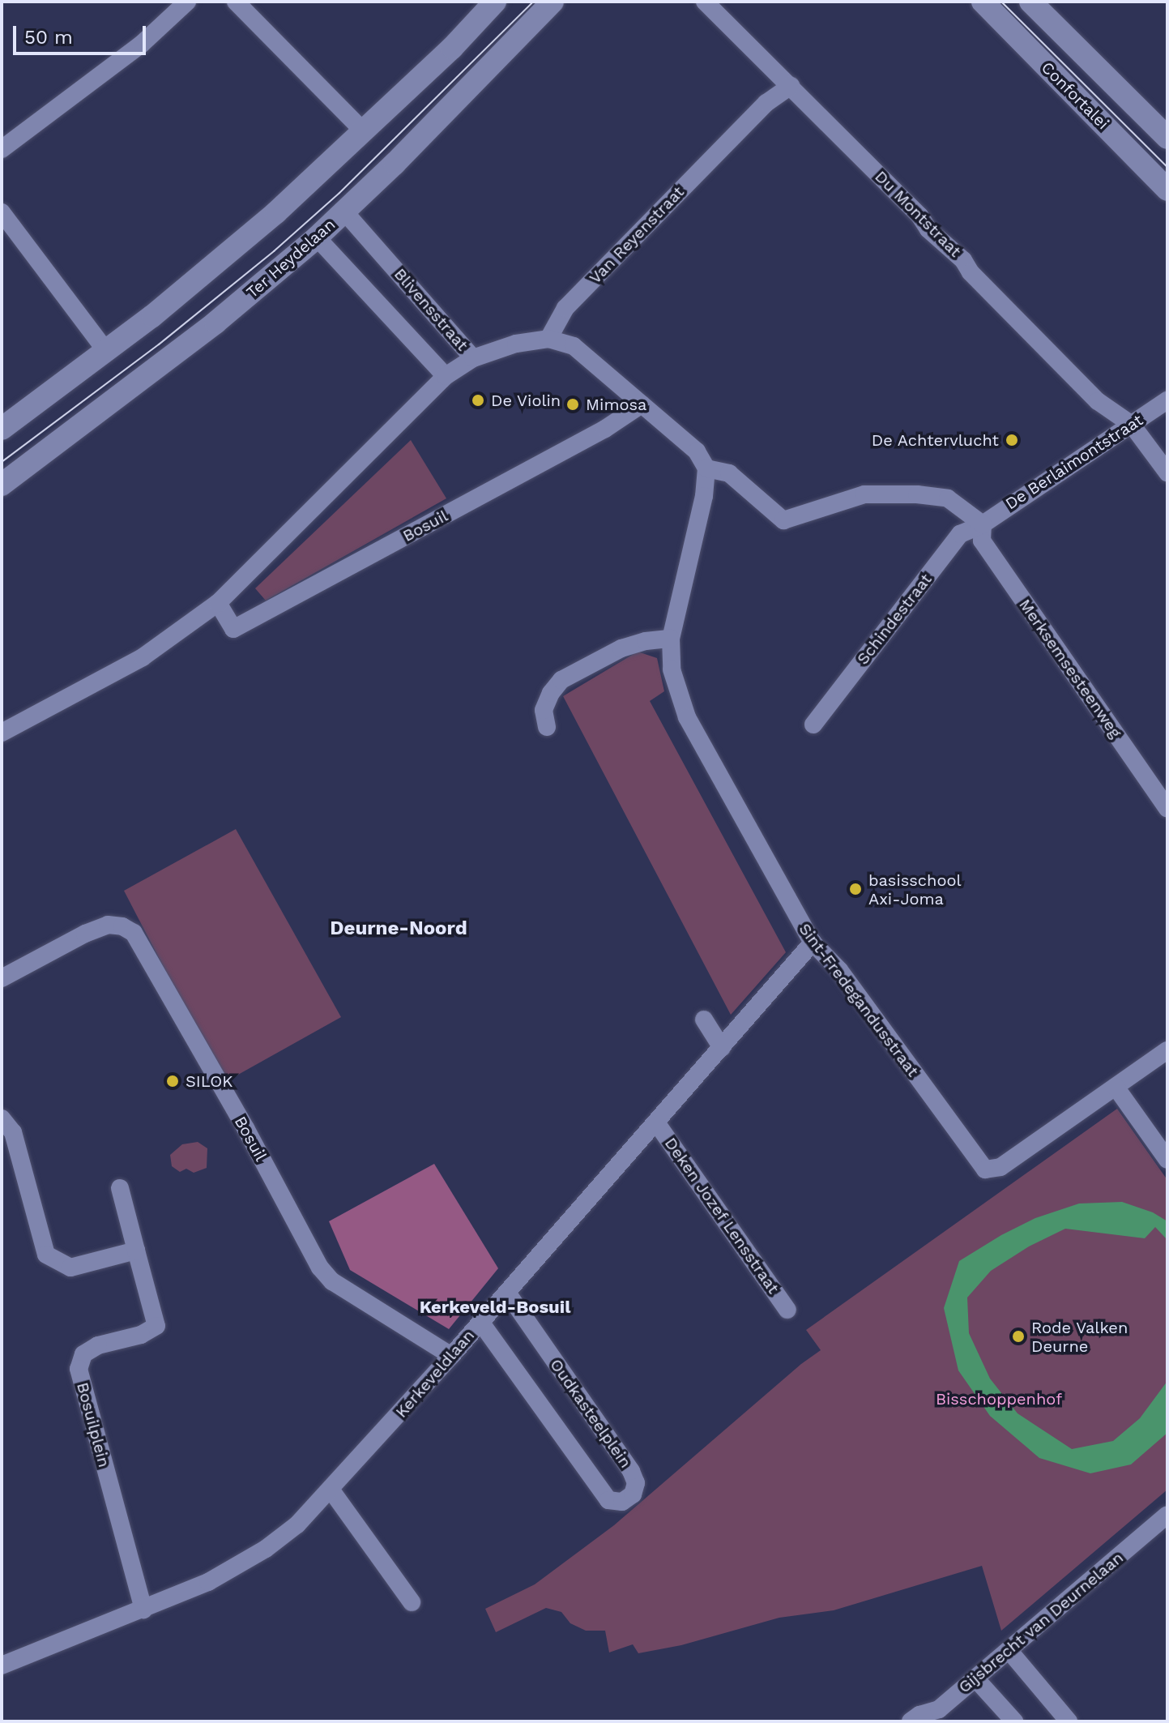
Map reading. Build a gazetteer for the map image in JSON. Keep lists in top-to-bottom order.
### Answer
{
  "streets": {
    "street": [
      "Confortalei",
      "Du Montstraat",
      "Van Reyenstraat",
      "Ter Heydelaan",
      "Blivensstraat",
      "De Berlaimontstraat",
      "Bosuil",
      "Schindestraat",
      "Merksemsesteenweg",
      "Sint-Fredegandusstraat",
      "Deken Jozef Lensstraat",
      "Kerkeveldlaan",
      "Oudkasteelplein",
      "Bosuilplein",
      "Gijsbrecht van Deurnelaan"
    ]
  },
  "crossings": [
    ["Du Montstraat", "Van Reyenstraat"],
    ["Du Montstraat", "De Berlaimontstraat"],
    ["Ter Heydelaan", "Blivensstraat"],
    ["De Berlaimontstraat", "Schindestraat"],
    ["De Berlaimontstraat", "Merksemsesteenweg"],
    ["Bosuil", "Kerkeveldlaan"],
    ["Schindestraat", "Merksemsesteenweg"],
    ["Sint-Fredegandusstraat", "Kerkeveldlaan"],
    ["Deken Jozef Lensstraat", "Kerkeveldlaan"],
    ["Kerkeveldlaan", "Oudkasteelplein"],
    ["Kerkeveldlaan", "Bosuilplein"]
  ],
  "districts": ["Deurne-Noord", "Kerkeveld-Bosuil"],
  "parks": ["Bisschoppenhof"],
  "places": [
    "De Violin",
    "Mimosa",
    "De Achtervlucht",
    "basisschool Axi-Joma",
    "SILOK",
    "Rode Valken Deurne"
  ],
  "scale_bar": "50 m"
}
